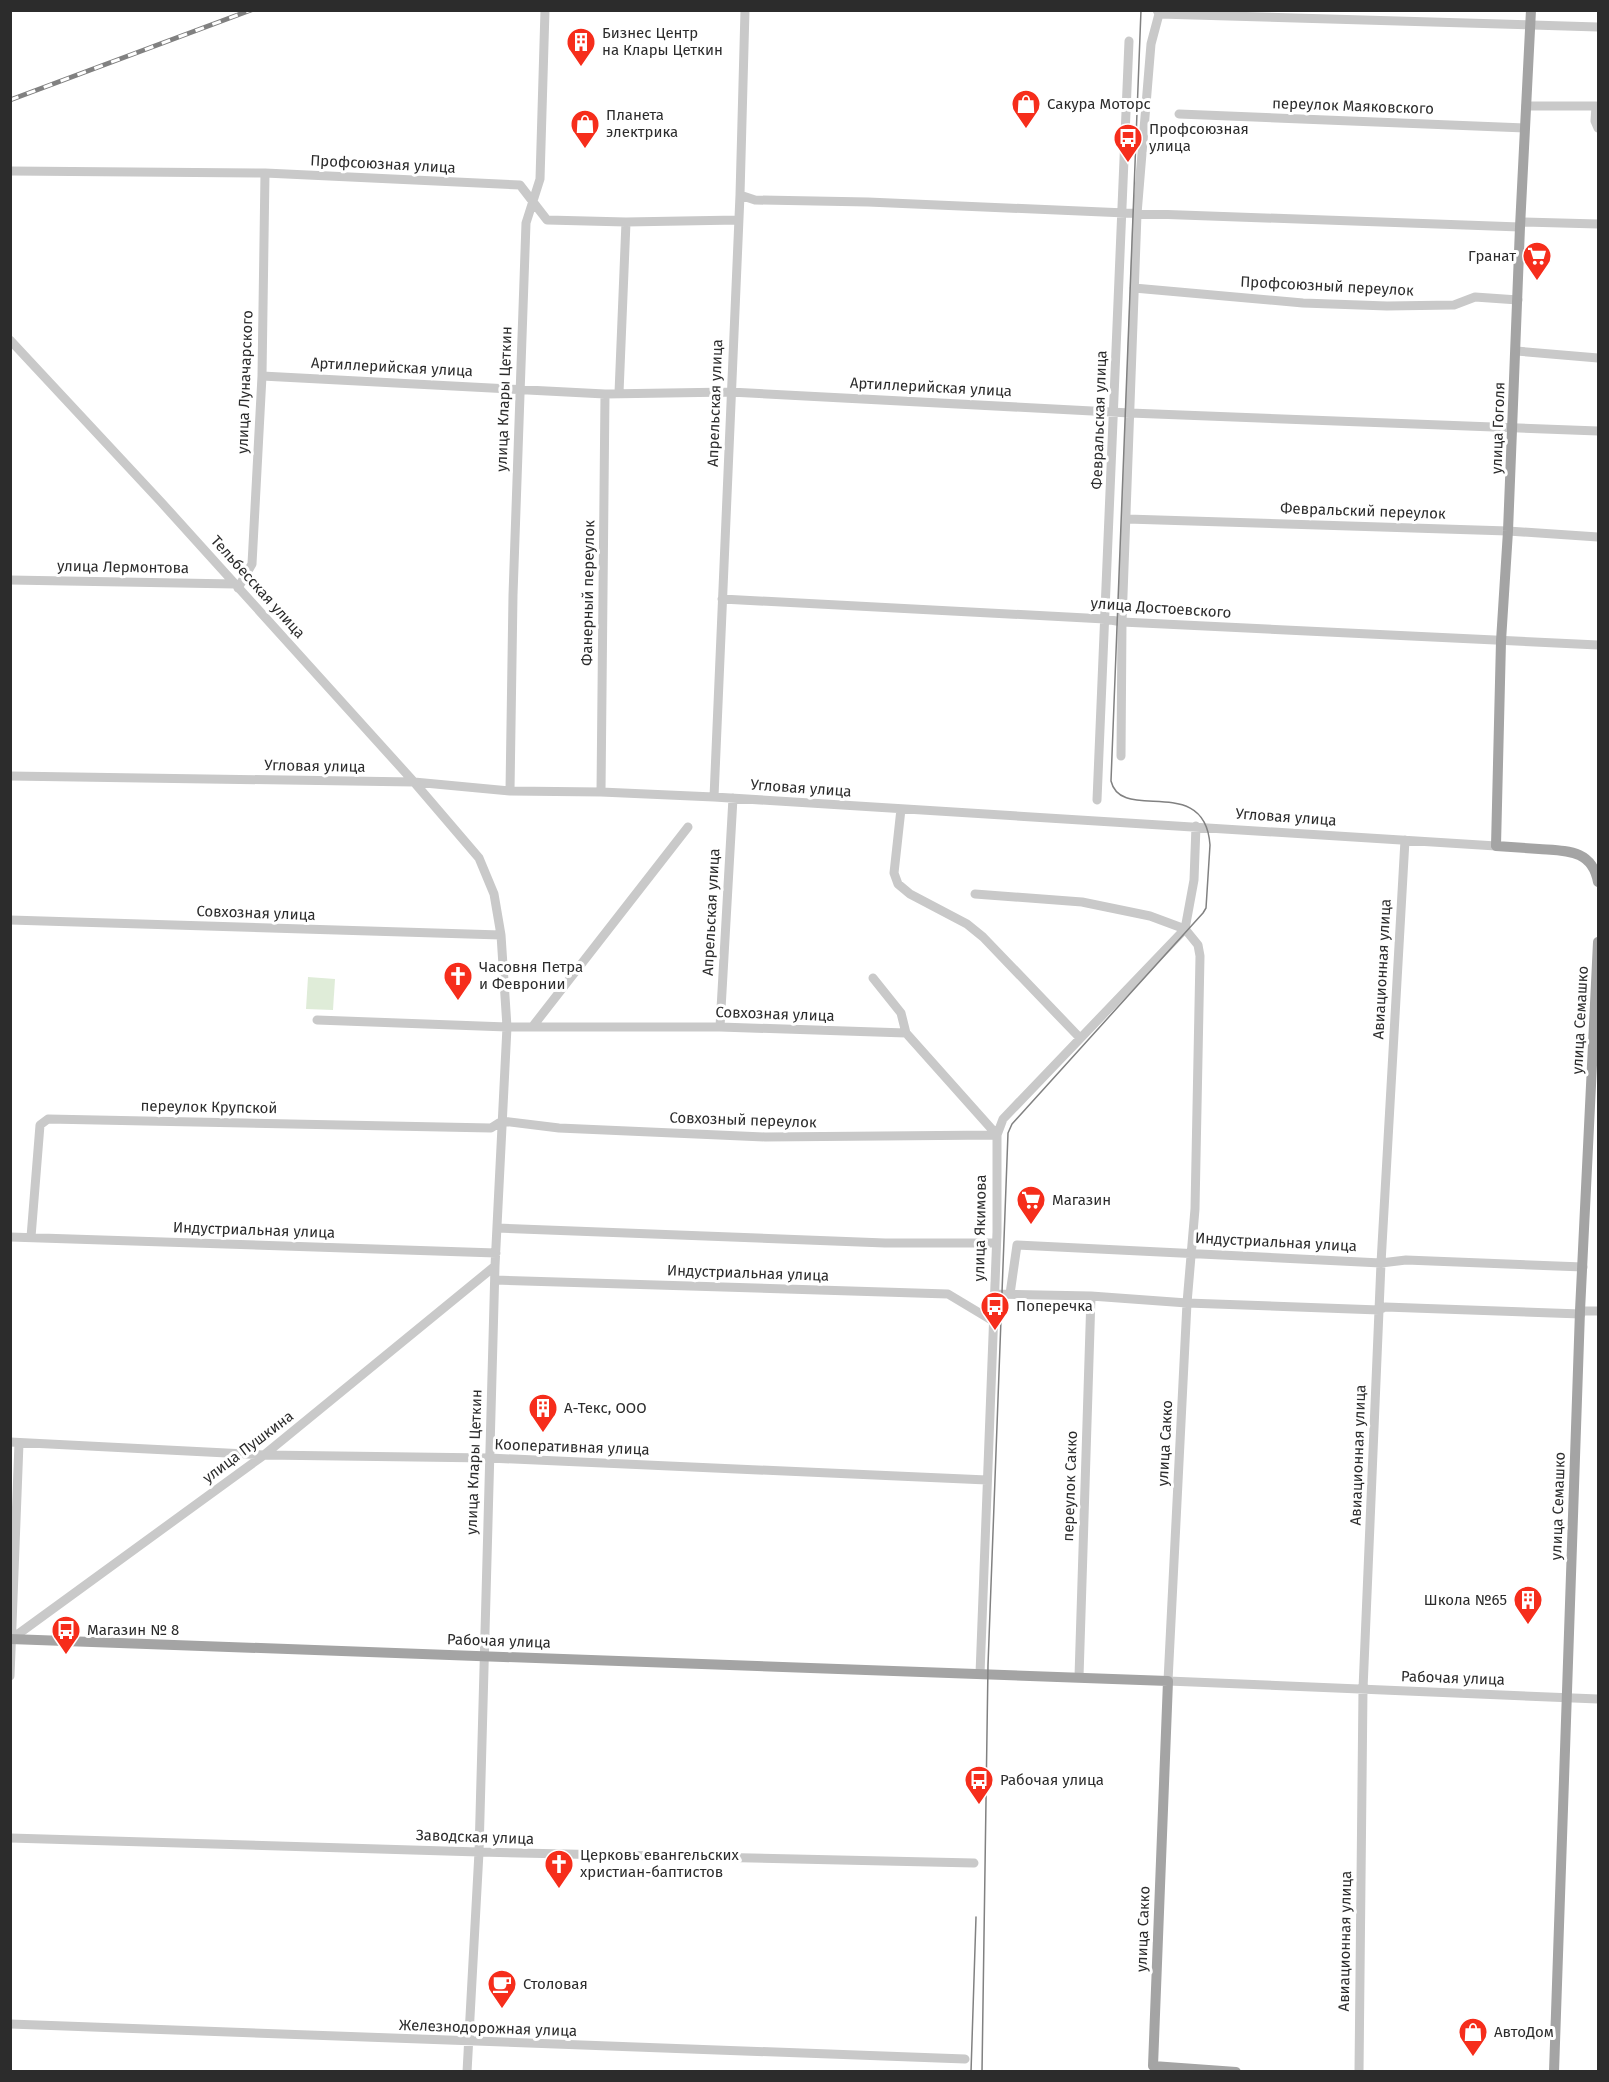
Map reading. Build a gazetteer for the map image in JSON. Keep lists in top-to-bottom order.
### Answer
{
  "streets": {
    "main road": [
      "улица Гоголя",
      "Угловая улица",
      "улица Семашко",
      "улица Сакко",
      "Рабочая улица"
    ],
    "street": [
      "переулок Маяковского",
      "Профсоюзная улица",
      "Профсоюзный переулок",
      "Артиллерийская улица",
      "улица Луначарского",
      "улица Клары Цеткин",
      "Апрельская улица",
      "Февральская улица",
      "Февральский переулок",
      "улица Лермонтова",
      "Тельбесская улица",
      "Фанерный переулок",
      "улица Достоевского",
      "Совхозная улица",
      "Авиационная улица",
      "переулок Крупской",
      "Совхозный переулок",
      "улица Якимова",
      "Индустриальная улица",
      "улица Пушкина",
      "Кооперативная улица",
      "переулок Сакко",
      "Заводская улица",
      "Железнодорожная улица"
    ]
  },
  "crossings": [
    ["переулок Маяковского", "улица Гоголя"],
    ["Профсоюзная улица", "улица Луначарского"],
    ["Профсоюзная улица", "улица Клары Цеткин"],
    ["Профсоюзная улица", "Апрельская улица"],
    ["Профсоюзный переулок", "улица Гоголя"],
    ["Артиллерийская улица", "улица Луначарского"],
    ["Артиллерийская улица", "улица Клары Цеткин"],
    ["Артиллерийская улица", "Апрельская улица"],
    ["Артиллерийская улица", "Февральская улица"],
    ["Артиллерийская улица", "улица Гоголя"],
    ["Артиллерийская улица", "Фанерный переулок"],
    ["улица Луначарского", "улица Лермонтова"],
    ["улица Луначарского", "Тельбесская улица"],
    ["улица Клары Цеткин", "Тельбесская улица"],
    ["улица Клары Цеткин", "Угловая улица"],
    ["улица Клары Цеткин", "Совхозная улица"],
    ["улица Клары Цеткин", "переулок Крупской"],
    ["улица Клары Цеткин", "Совхозный переулок"],
    ["улица Клары Цеткин", "Индустриальная улица"],
    ["улица Клары Цеткин", "улица Пушкина"],
    ["улица Клары Цеткин", "Кооперативная улица"],
    ["улица Клары Цеткин", "Рабочая улица"],
    ["улица Клары Цеткин", "Заводская улица"],
    ["улица Клары Цеткин", "Железнодорожная улица"],
    ["Апрельская улица", "улица Достоевского"],
    ["Апрельская улица", "Угловая улица"],
    ["Апрельская улица", "Совхозная улица"],
    ["Февральская улица", "улица Достоевского"],
    ["улица Гоголя", "Февральский переулок"],
    ["улица Гоголя", "улица Достоевского"],
    ["улица Гоголя", "Угловая улица"],
    ["улица Лермонтова", "Тельбесская улица"],
    ["Тельбесская улица", "Угловая улица"],
    ["Фанерный переулок", "Угловая улица"],
    ["Угловая улица", "Авиационная улица"],
    ["Авиационная улица", "Индустриальная улица"],
    ["Авиационная улица", "Рабочая улица"],
    ["улица Семашко", "Индустриальная улица"],
    ["улица Семашко", "Рабочая улица"],
    ["переулок Крупской", "Совхозный переулок"],
    ["переулок Крупской", "Индустриальная улица"],
    ["Совхозный переулок", "улица Якимова"],
    ["улица Якимова", "Индустриальная улица"],
    ["улица Якимова", "Кооперативная улица"],
    ["улица Якимова", "Рабочая улица"],
    ["Индустриальная улица", "улица Сакко"],
    ["улица Сакко", "Рабочая улица"],
    ["улица Пушкина", "Кооперативная улица"],
    ["улица Пушкина", "Рабочая улица"],
    ["переулок Сакко", "Рабочая улица"]
  ],
  "places": {
    "building": ["Бизнес Центр на Клары Цеткин", "А-Текс, ООО", "Школа №65"],
    "shop": ["Сакура Моторс", "Планета электрика", "АвтоДом"],
    "bus stop": [
      "Профсоюзная улица",
      "Поперечка",
      "Магазин № 8",
      "Рабочая улица"
    ],
    "supermarket": ["Гранат", "Магазин"],
    "church": ["Часовня Петра и Февронии", "Церковь евангельских христиан-баптистов"],
    "cafe": ["Столовая"]
  }
}
